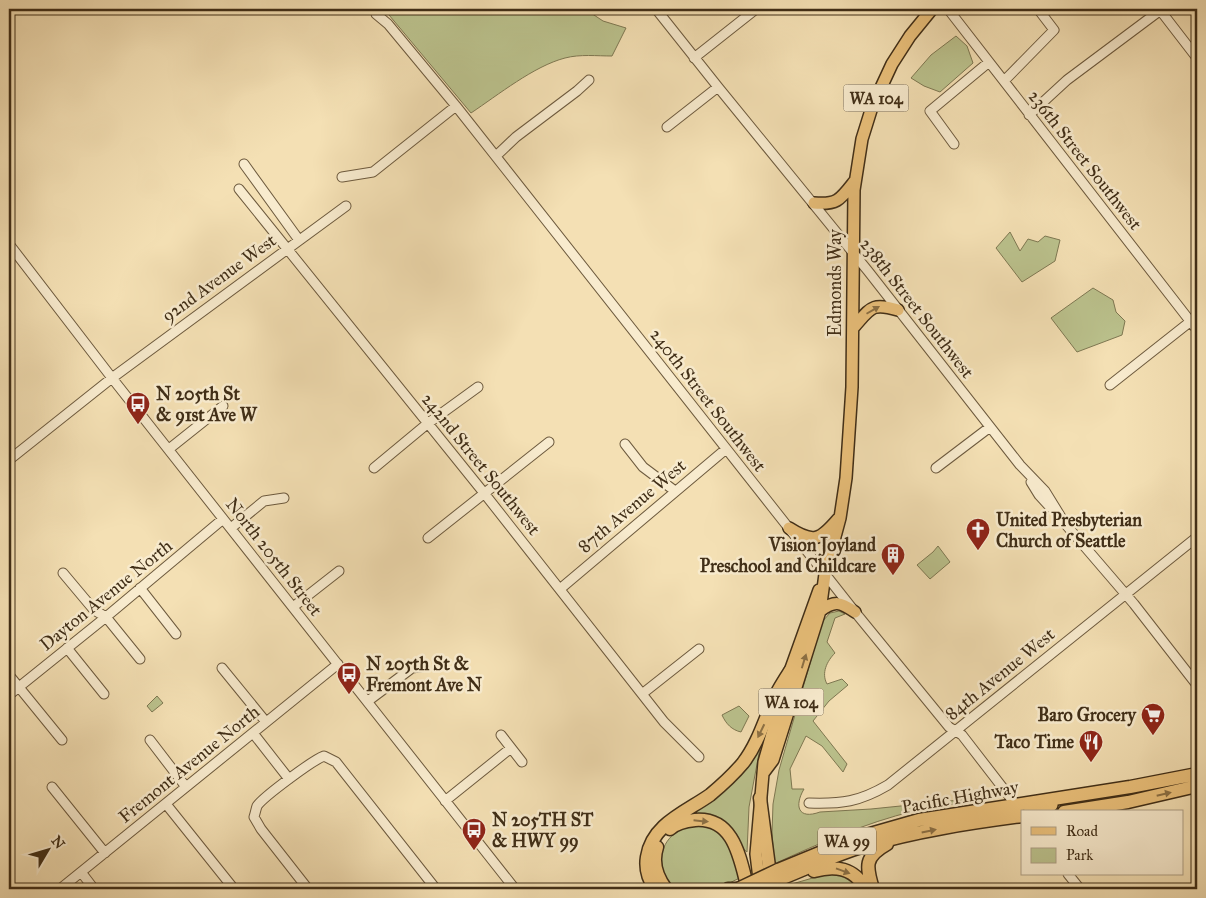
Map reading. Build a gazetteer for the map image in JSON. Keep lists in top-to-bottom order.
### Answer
{
  "streets": {
    "highway": ["Pacific Highway", "WA 99"],
    "main road": ["WA 104", "Edmonds Way"],
    "street": [
      "236th Street Southwest",
      "92nd Avenue West",
      "238th Street Southwest",
      "240th Street Southwest",
      "242nd Street Southwest",
      "87th Avenue West",
      "North 205th Street",
      "Dayton Avenue North",
      "84th Avenue West",
      "Fremont Avenue North"
    ]
  },
  "crossings": [
    ["92nd Avenue West", "242nd Street Southwest"],
    ["92nd Avenue West", "North 205th Street"],
    ["Edmonds Way", "238th Street Southwest"],
    ["Edmonds Way", "240th Street Southwest"],
    ["Edmonds Way", "Pacific Highway"],
    ["238th Street Southwest", "84th Avenue West"],
    ["240th Street Southwest", "87th Avenue West"],
    ["240th Street Southwest", "84th Avenue West"],
    ["240th Street Southwest", "Pacific Highway"],
    ["242nd Street Southwest", "87th Avenue West"],
    ["North 205th Street", "Dayton Avenue North"],
    ["North 205th Street", "Fremont Avenue North"]
  ],
  "places": {
    "bus stop": ["N 205th St & 91st Ave W", "N 205th St & Fremont Ave N", "N 205TH ST & HWY 99"],
    "church": ["United Presbyterian Church of Seattle"],
    "building": ["Vision Joyland Preschool and Childcare"],
    "supermarket": ["Baro Grocery"],
    "restaurant": ["Taco Time"]
  },
  "legend": ["Road", "Park"],
  "north": "top right"
}
